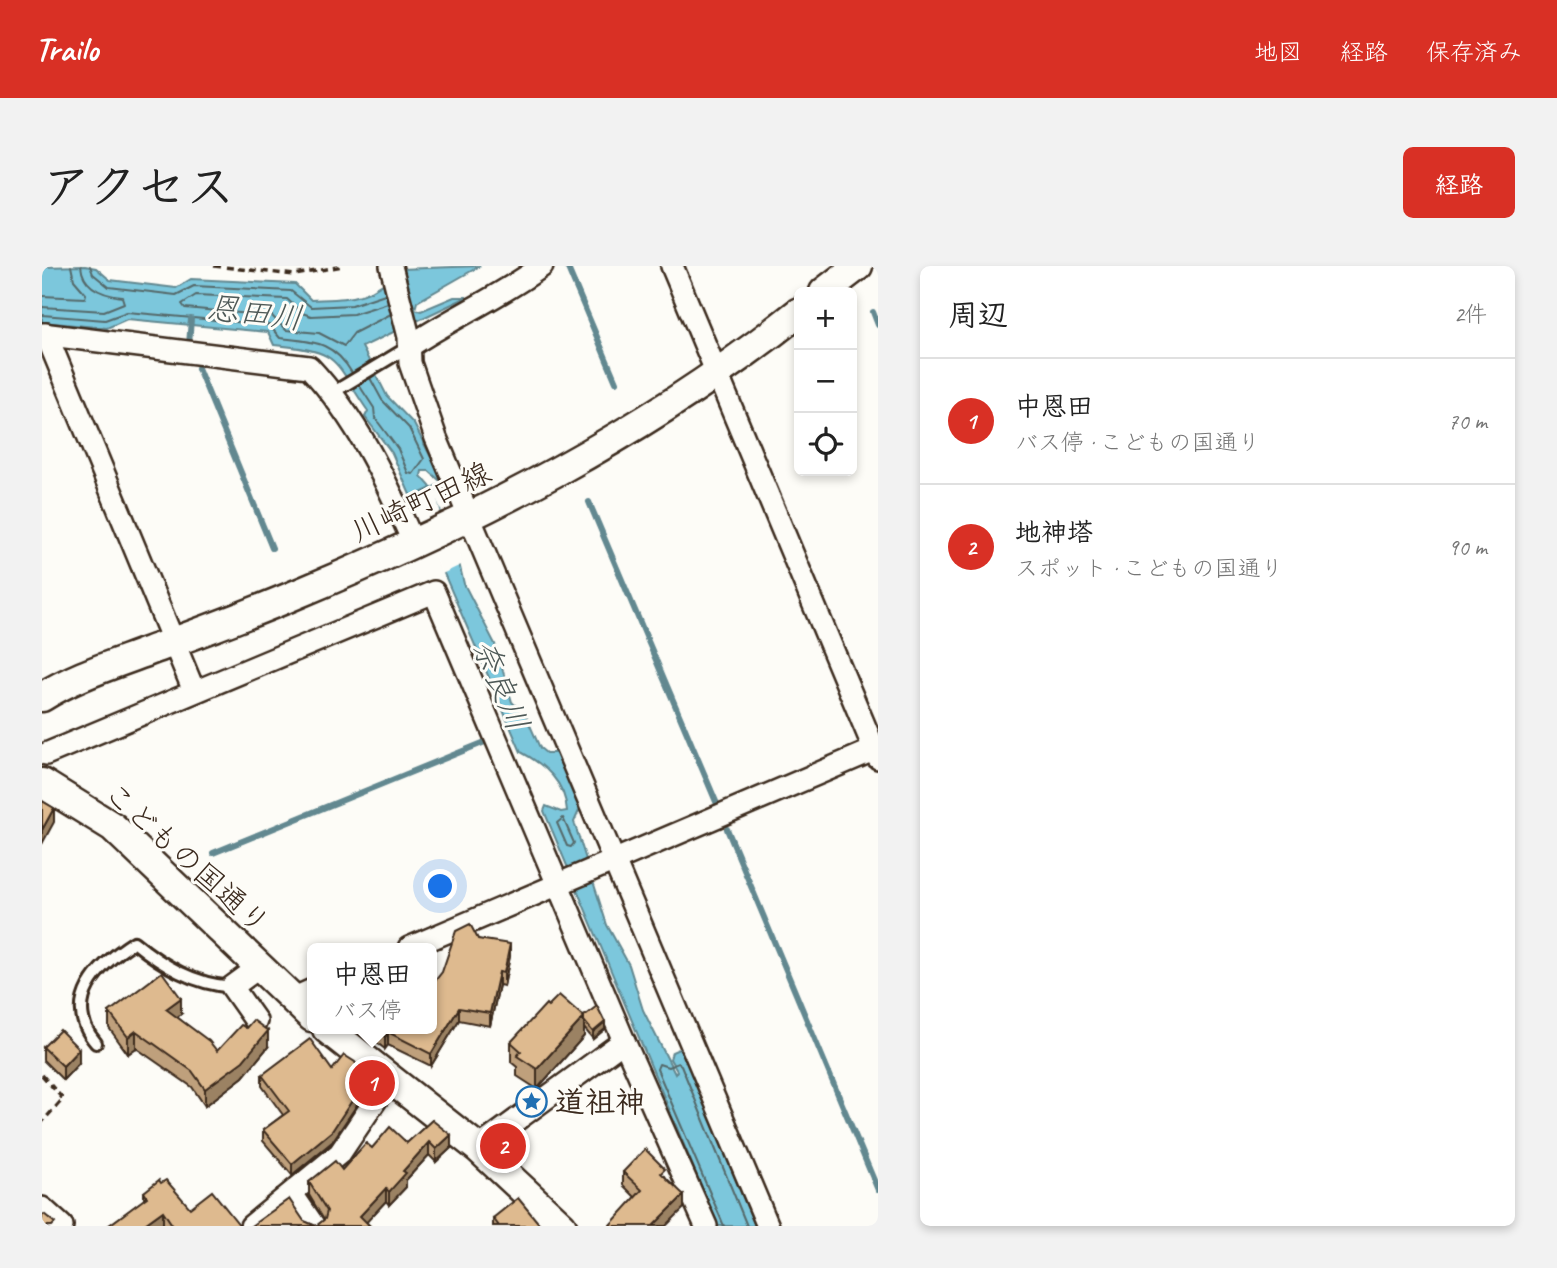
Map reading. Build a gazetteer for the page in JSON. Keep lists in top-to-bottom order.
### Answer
{
  "streets": {
    "main road": ["川崎町田線", "こどもの国通り"]
  },
  "water": ["恩田川", "奈良川"],
  "places": {
    "place": ["道祖神"]
  },
  "page": {
    "header": "Trailo",
    "nav": ["地図", "経路", "保存済み"],
    "title": "アクセス",
    "buttons": "経路",
    "heading": ["周辺", "2件"],
    "map_buttons": ["+", "−"],
    "list": [
      {
        "mark": "1",
        "name": "中恩田",
        "note": "バス停 · こどもの国通り",
        "value": "70 m"
      },
      {
        "mark": "2",
        "name": "地神塔",
        "note": "スポット · こどもの国通り",
        "value": "90 m"
      }
    ],
    "popup": ["中恩田", "バス停"],
    "pins": ["1", "2"]
  }
}
